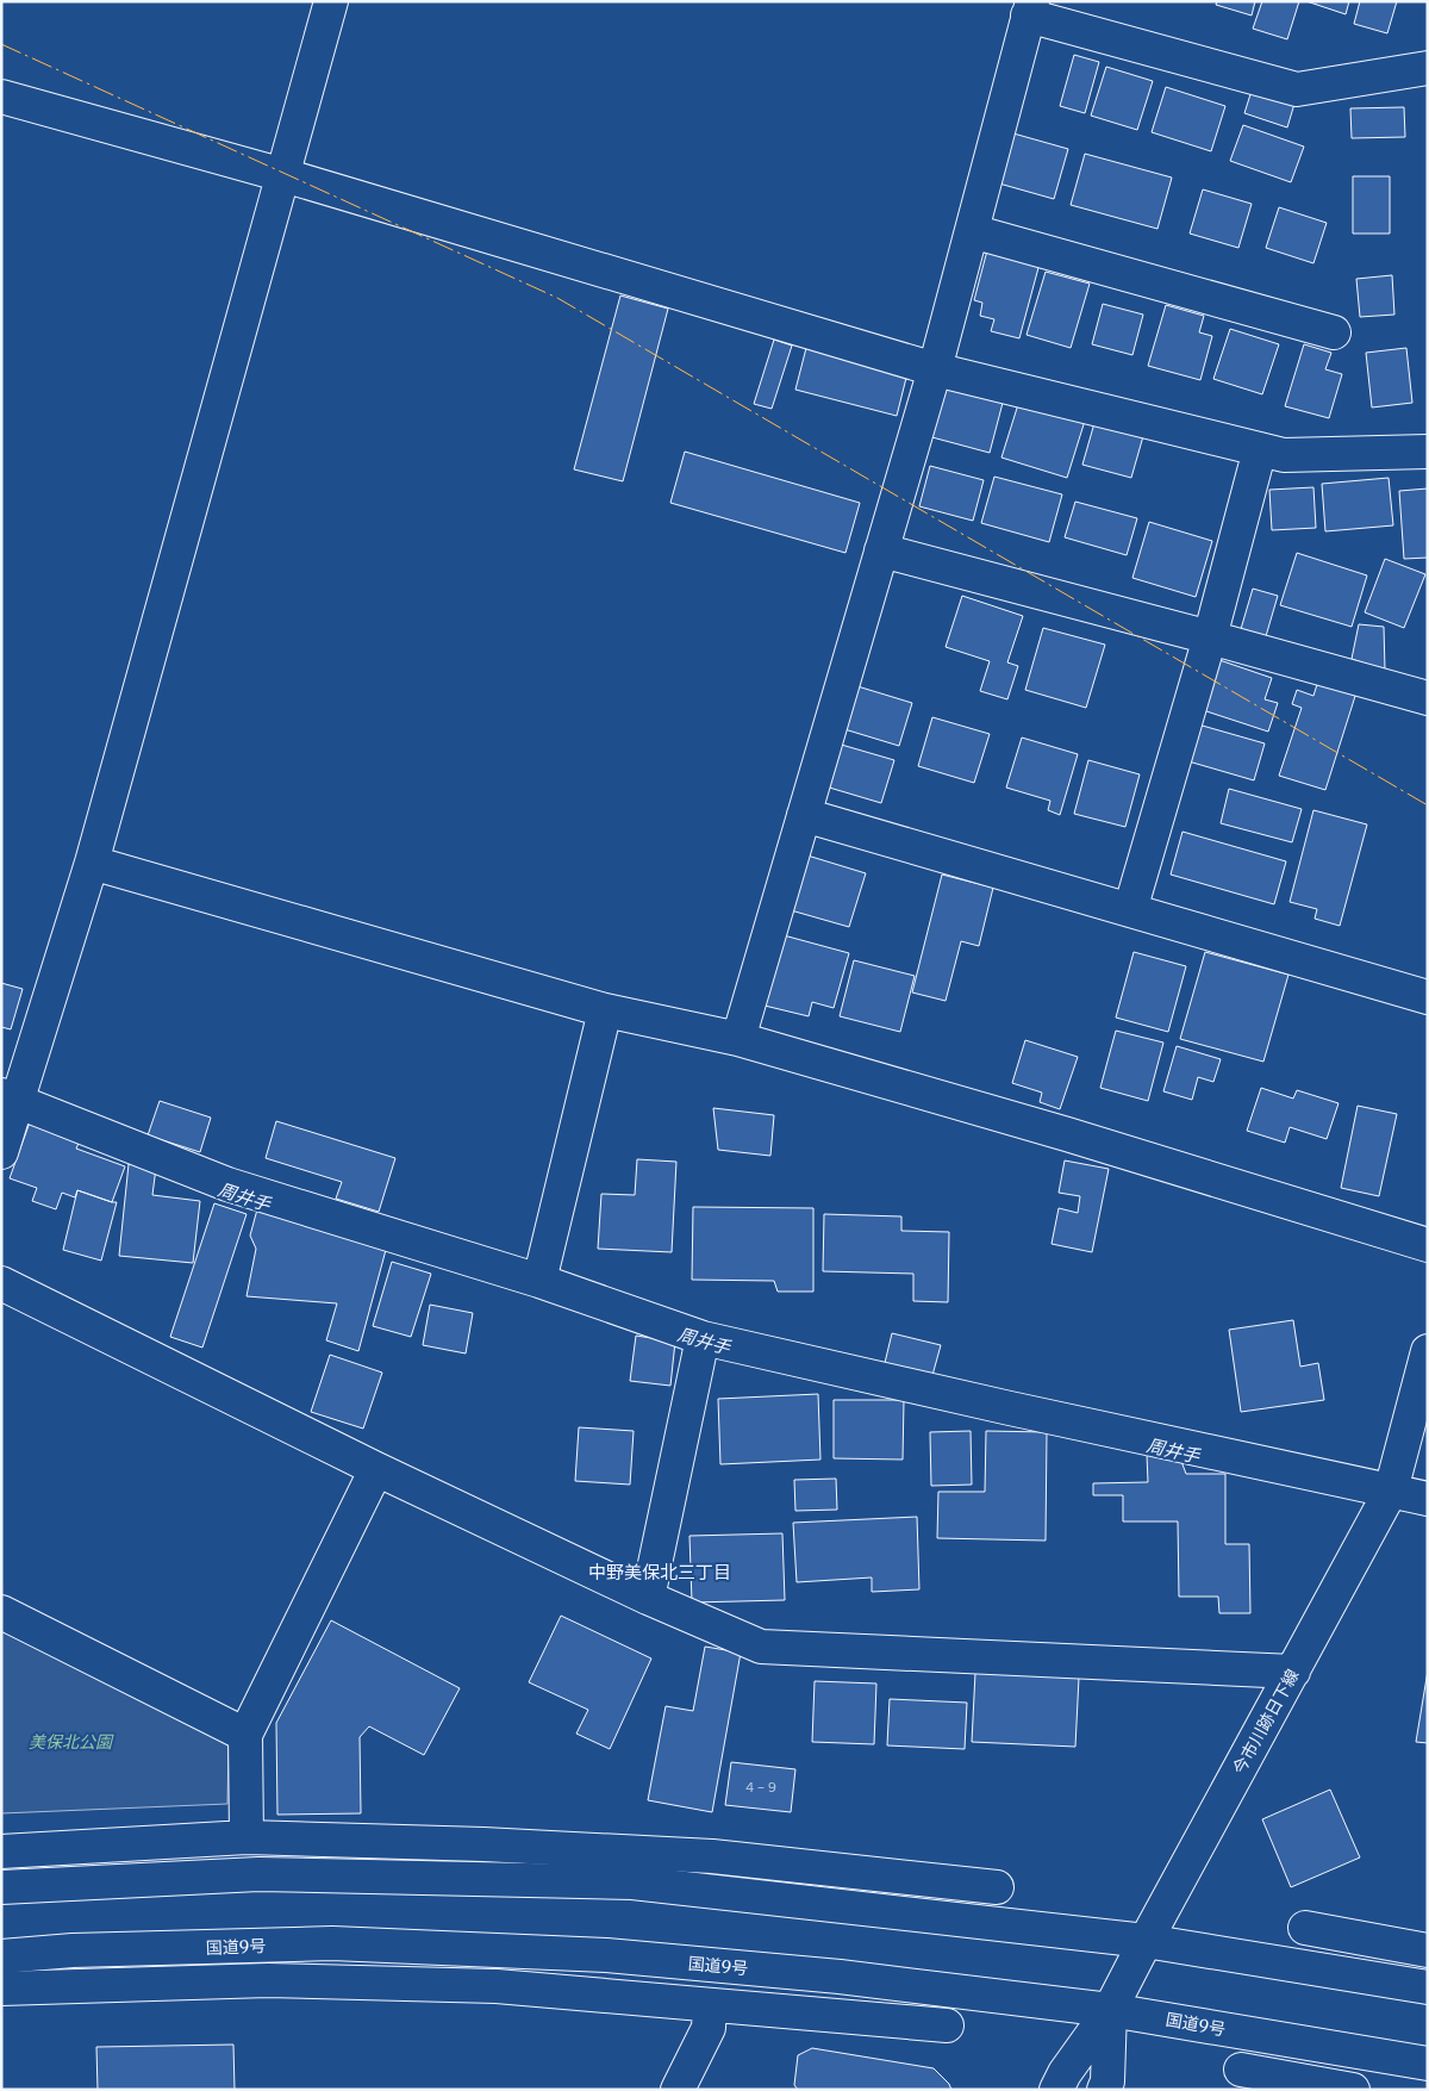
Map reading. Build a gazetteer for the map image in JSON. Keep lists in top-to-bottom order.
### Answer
{
  "streets": {
    "main road": ["今市川跡日下線", "国道9号"]
  },
  "crossings": [
    ["今市川跡日下線", "国道9号"]
  ],
  "districts": ["中野美保北三丁目"],
  "water": ["周井手"],
  "parks": ["美保北公園"],
  "house_numbers": ["４−９"]
}
